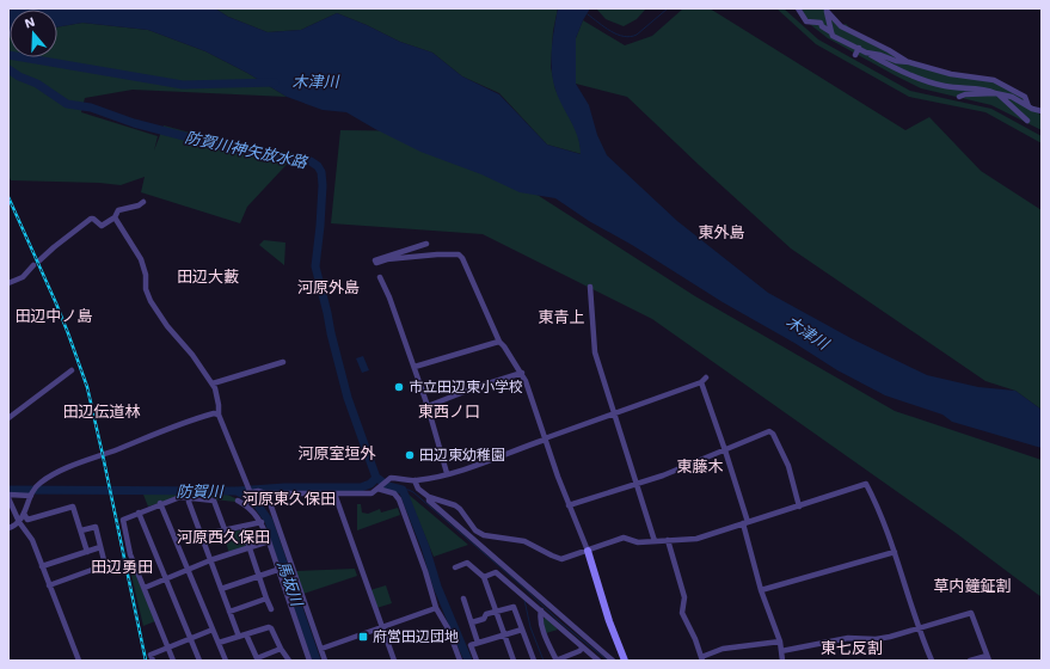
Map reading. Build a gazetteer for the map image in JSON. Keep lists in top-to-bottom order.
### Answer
{
  "districts": [
    "東外島",
    "田辺大藪",
    "河原外島",
    "田辺中ノ島",
    "東青上",
    "田辺伝道林",
    "東西ノ口",
    "河原室垣外",
    "東藤木",
    "河原東久保田",
    "河原西久保田",
    "田辺勇田",
    "草内鐘鉦割",
    "東七反割"
  ],
  "water": [
    "木津川",
    "防賀川神矢放水路",
    "防賀川",
    "馬坂川"
  ],
  "places": {
    "other": ["市立田辺東小学校", "田辺東幼稚園"],
    "transit": ["府営田辺団地"]
  },
  "north": "top"
}
